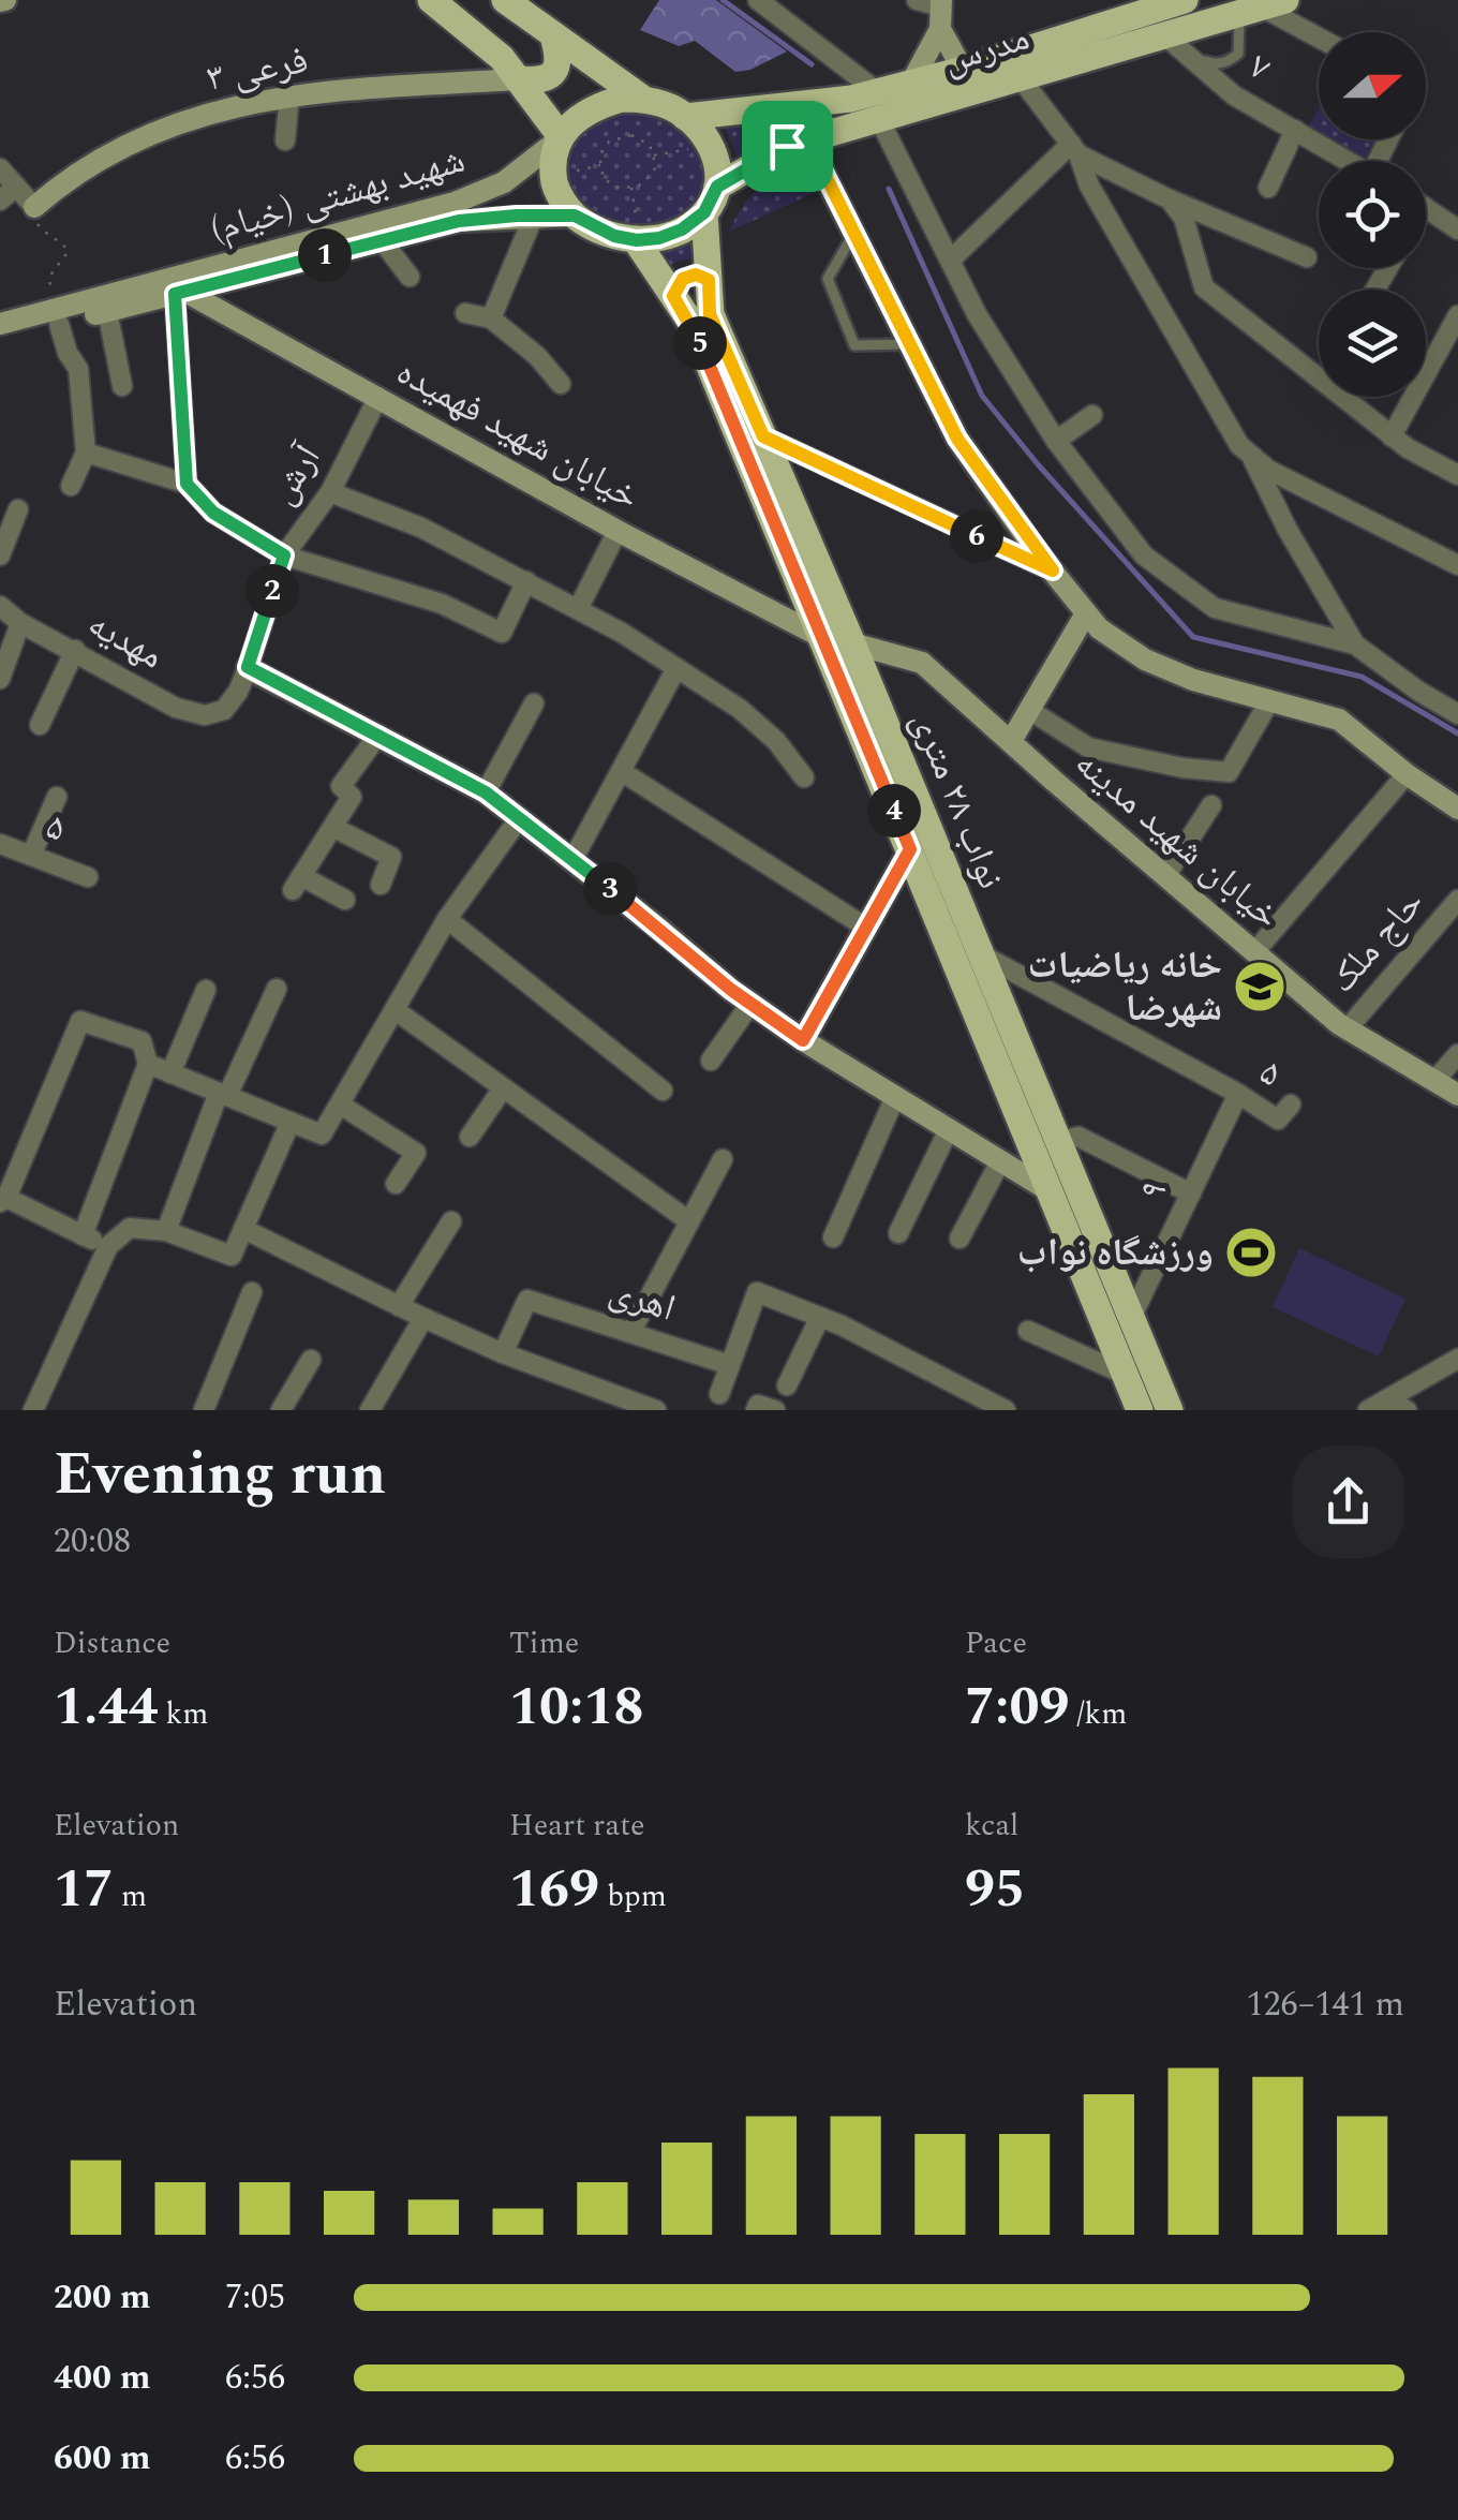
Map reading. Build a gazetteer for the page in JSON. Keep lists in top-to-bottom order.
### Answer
{
  "streets": {
    "main road": ["مدرس", "نواب ۲۸ متری"],
    "street": [
      "۷",
      "فرعی ۳",
      "شهید بهشتی (خیام)",
      "خیابان شهید فهمیده",
      "آرش",
      "مهدیه",
      "۵",
      "خیابان شهید مدینه",
      "حاج ملک",
      "۹",
      "اهری"
    ]
  },
  "crossings": [
    ["مدرس", "۷"],
    ["شهید بهشتی (خیام)", "خیابان شهید فهمیده"],
    ["خیابان شهید فهمیده", "آرش"],
    ["خیابان شهید فهمیده", "نواب ۲۸ متری"],
    ["آرش", "مهدیه"],
    ["نواب ۲۸ متری", "۵"],
    ["نواب ۲۸ متری", "خیابان شهید مدینه"],
    ["نواب ۲۸ متری", "۹"],
    ["۵", "۹"],
    ["خیابان شهید مدینه", "حاج ملک"]
  ],
  "places": {
    "school or university": ["خانه ریاضیات شهرضا"],
    "sports": ["ورزشگاه نواب"]
  },
  "north": "right",
  "page": {
    "pins": [
      "1",
      "5",
      "6",
      "2",
      "4",
      "3"
    ],
    "heading": ["Evening run", "20:08"],
    "stats": [
      ["Distance", "1.44 km"],
      ["Time", "10:18"],
      ["Pace", "7:09 /km"],
      ["Elevation", "17 m"],
      ["Heart rate", "169 bpm"],
      ["kcal", "95"]
    ],
    "chart": ["Elevation", "126–141 m"],
    "list": [
      {
        "name": "200 m",
        "note": "7:05"
      },
      {
        "name": "400 m",
        "note": "6:56"
      },
      {
        "name": "600 m",
        "note": "6:56"
      }
    ]
  }
}
